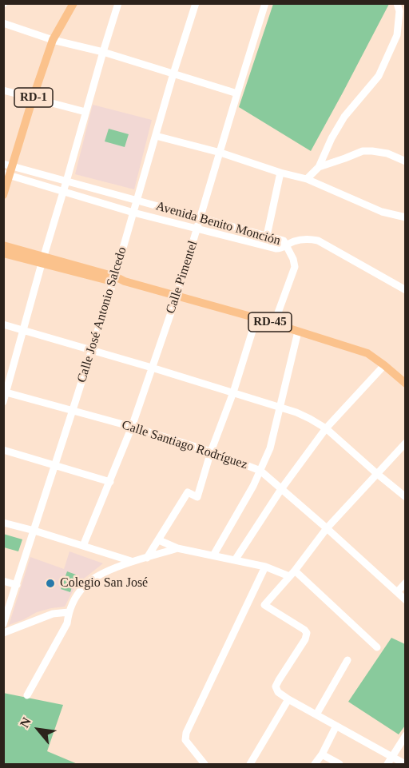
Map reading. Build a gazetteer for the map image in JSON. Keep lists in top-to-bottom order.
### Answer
{
  "streets": {
    "main road": ["RD-1", "RD-45"],
    "street": [
      "Avenida Benito Monción",
      "Calle Pimentel",
      "Calle José Antonio Salcedo",
      "Calle Santiago Rodríguez"
    ]
  },
  "crossings": [
    ["RD-1", "Avenida Benito Monción"],
    ["Avenida Benito Monción", "Calle Pimentel"],
    ["Avenida Benito Monción", "Calle José Antonio Salcedo"],
    ["Calle Pimentel", "RD-45"],
    ["Calle Pimentel", "Calle Santiago Rodríguez"],
    ["Calle José Antonio Salcedo", "RD-45"],
    ["Calle José Antonio Salcedo", "Calle Santiago Rodríguez"]
  ],
  "places": ["Colegio San José"],
  "north": "top left"
}
